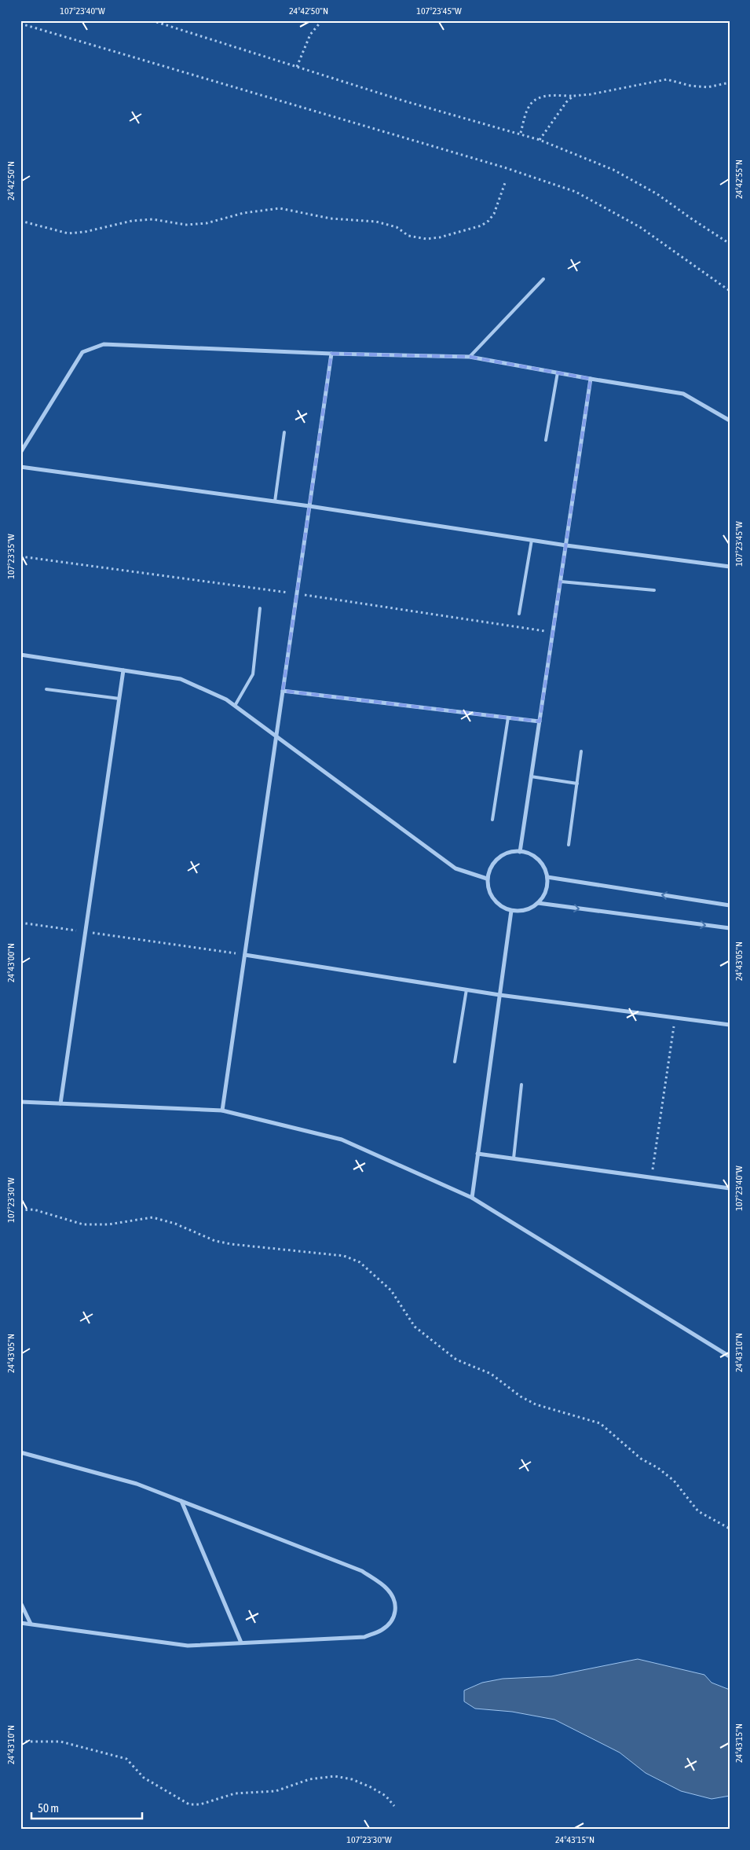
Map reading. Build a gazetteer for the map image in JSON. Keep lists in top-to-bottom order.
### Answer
{
  "scale_bar": "50 m",
  "coordinates": [
    "107°23'40\"W",
    "24°42'50\"N",
    "107°23'45\"W",
    "24°42'55\"N",
    "107°23'35\"W",
    "24°43'05\"N",
    "24°43'00\"N",
    "107°23'30\"W",
    "24°43'10\"N",
    "24°43'15\"N"
  ]
}
